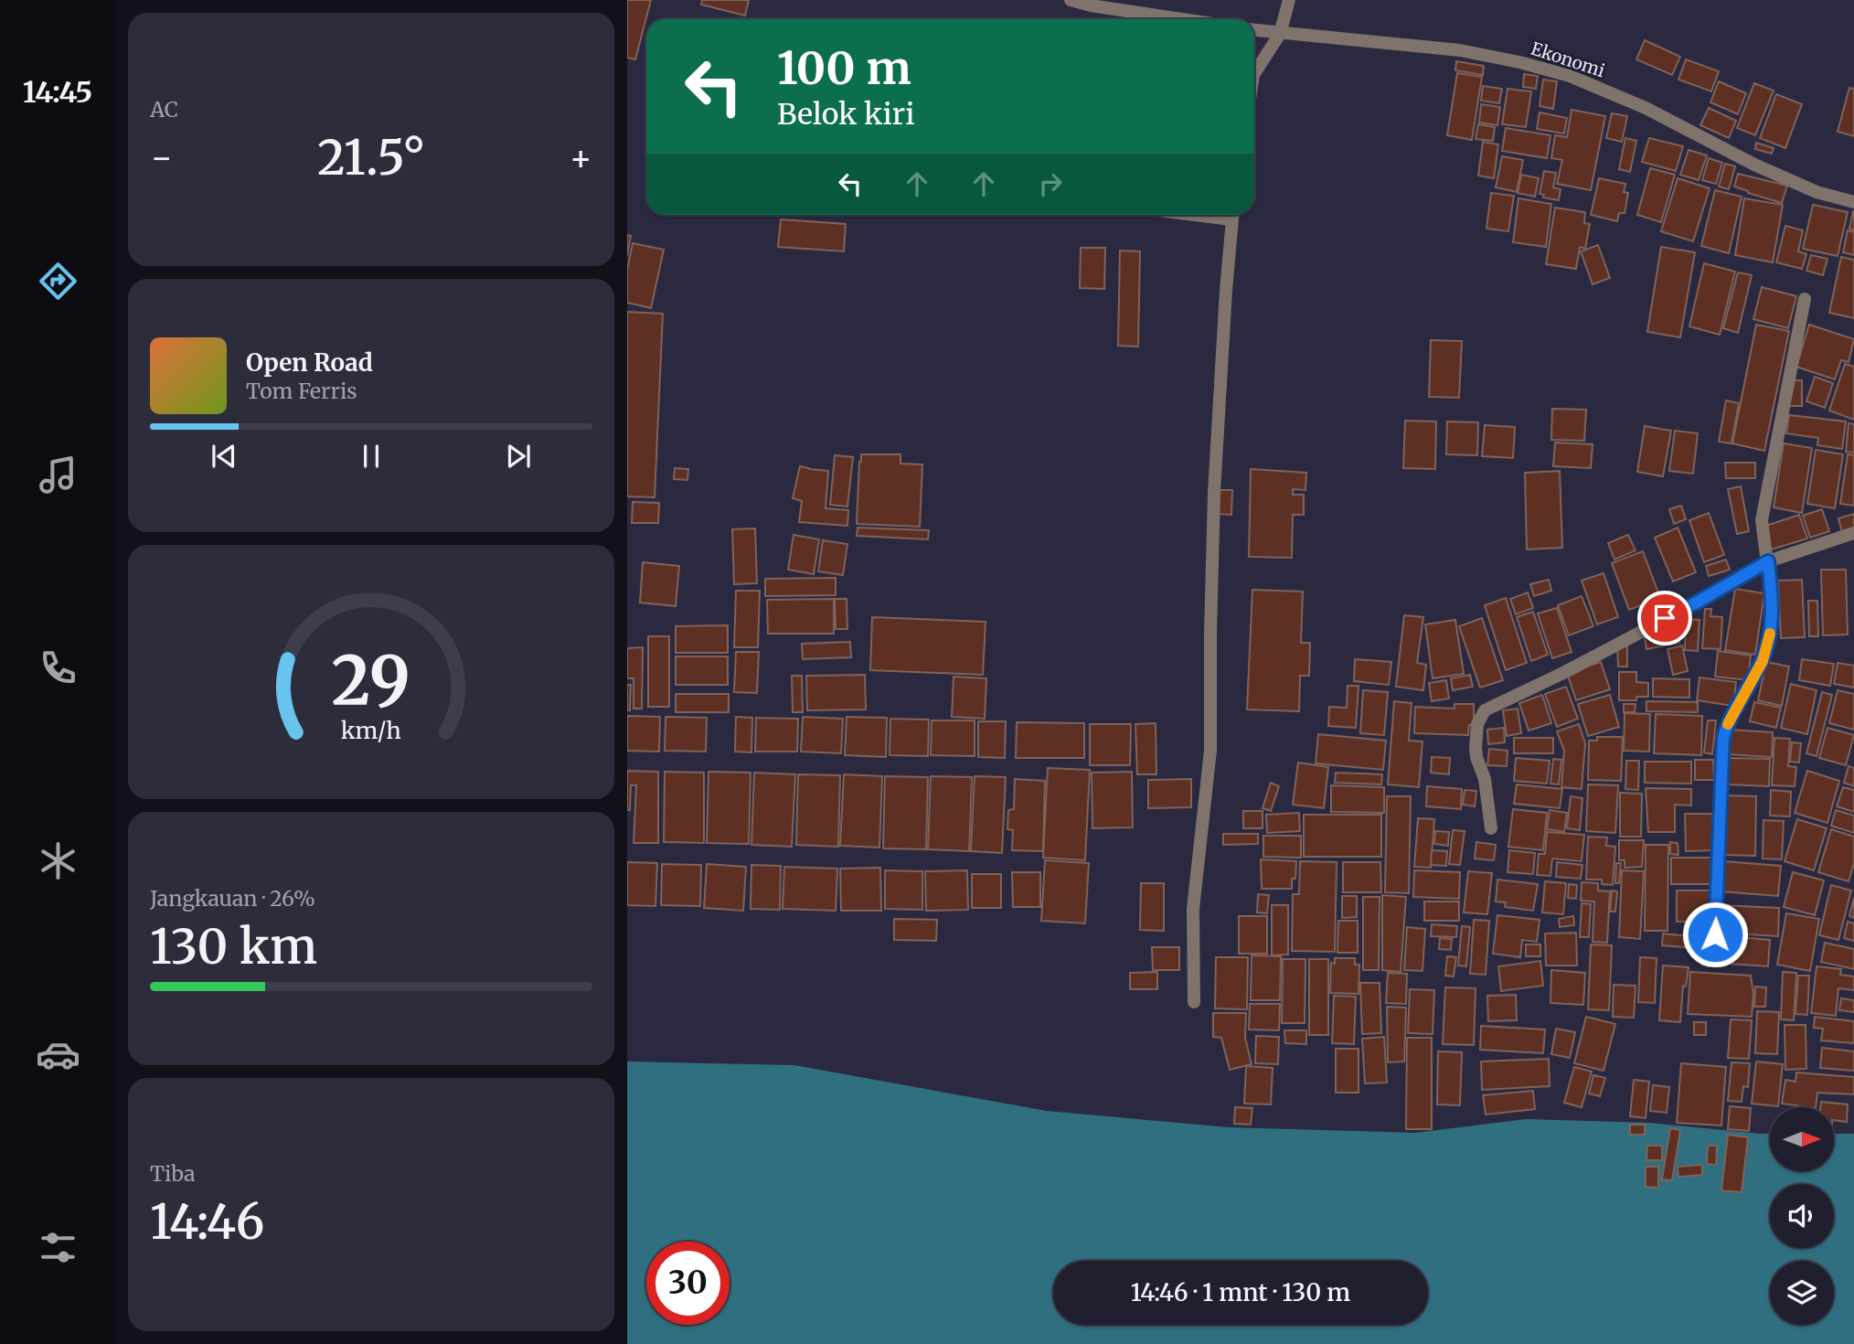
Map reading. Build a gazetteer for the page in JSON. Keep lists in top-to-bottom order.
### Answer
{
  "streets": {
    "street": ["Ekonomi"]
  },
  "north": "right",
  "page": {
    "tabs": "14:45",
    "tile": [
      "AC",
      ["Jangkauan · 26%", "130 km"],
      ["Tiba", "14:46"]
    ],
    "turn": ["100 m", "Belok kiri"],
    "heat": ["−", "21.5°", "+"],
    "song": ["Open Road", "Tom Ferris"],
    "limit": "30",
    "trip": "14:46 · 1 mnt · 130 m",
    "gauge": ["29", "km/h"]
  }
}
